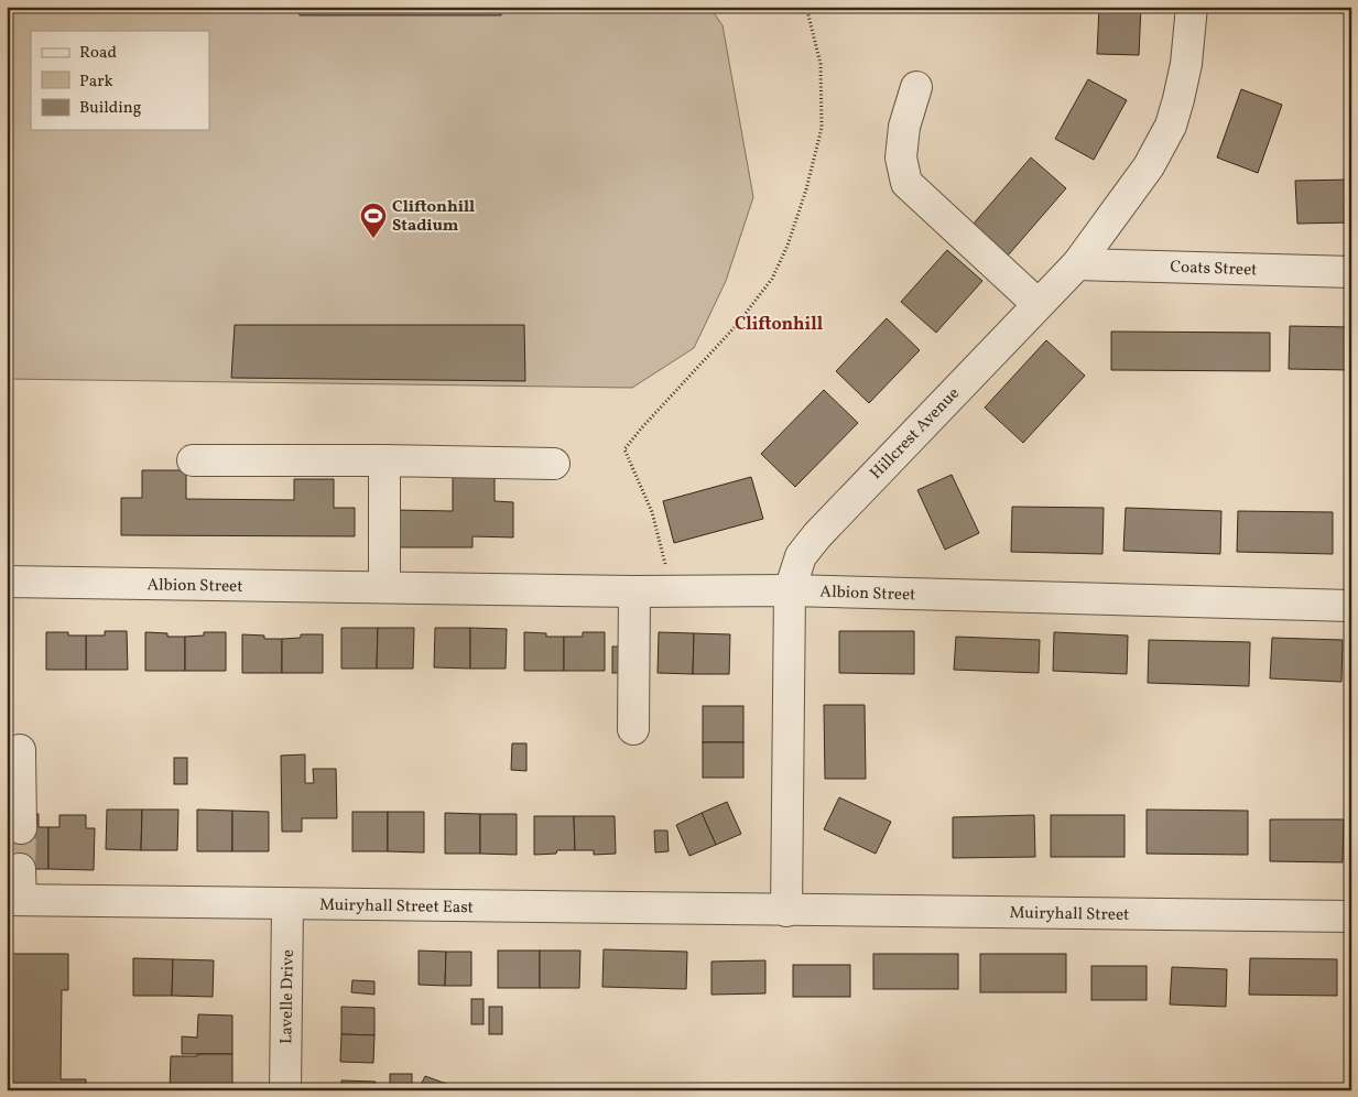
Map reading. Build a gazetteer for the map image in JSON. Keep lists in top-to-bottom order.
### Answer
{
  "streets": {
    "street": [
      "Coats Street",
      "Hillcrest Avenue",
      "Albion Street",
      "Muiryhall Street East",
      "Muiryhall Street",
      "Lavelle Drive"
    ]
  },
  "crossings": [
    ["Coats Street", "Hillcrest Avenue"],
    ["Hillcrest Avenue", "Albion Street"],
    ["Hillcrest Avenue", "Muiryhall Street East"],
    ["Hillcrest Avenue", "Muiryhall Street"],
    ["Muiryhall Street East", "Muiryhall Street"],
    ["Muiryhall Street East", "Lavelle Drive"]
  ],
  "districts": ["Cliftonhill"],
  "places": {
    "sports": ["Cliftonhill Stadium"]
  },
  "legend": ["Road", "Park", "Building"]
}
